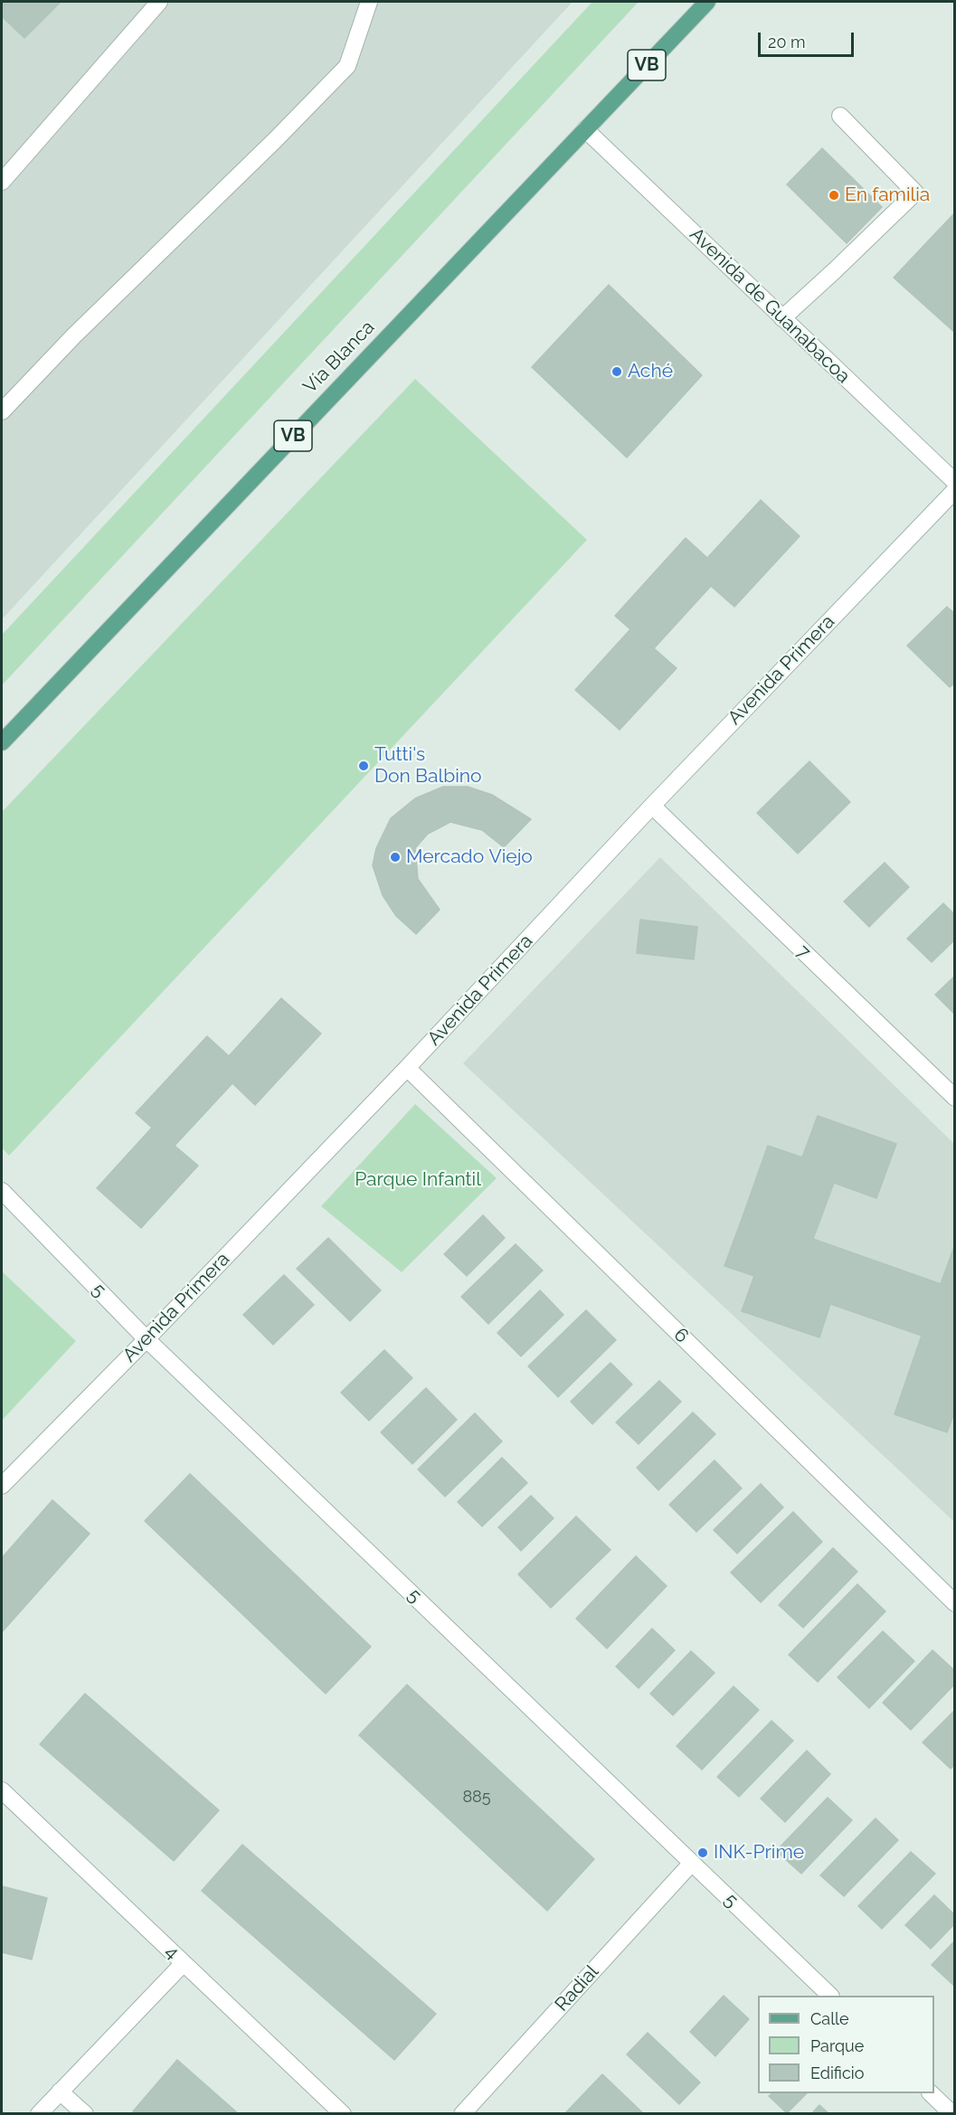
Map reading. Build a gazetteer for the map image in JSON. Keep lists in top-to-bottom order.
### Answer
{
  "streets": {
    "main road": ["VB", "Vía Blanca"],
    "street": [
      "Avenida de Guanabacoa",
      "Avenida Primera",
      "7",
      "5",
      "6",
      "4",
      "Radial"
    ]
  },
  "crossings": [
    ["Avenida de Guanabacoa", "Vía Blanca"],
    ["Avenida Primera", "7"],
    ["Avenida Primera", "5"],
    ["Avenida Primera", "6"],
    ["5", "Radial"]
  ],
  "parks": ["Parque Infantil"],
  "places": [
    "En familia",
    "Aché",
    "Tutti's Don Balbino",
    "Mercado Viejo",
    "INK-Prime"
  ],
  "house_numbers": ["885"],
  "legend": ["Calle", "Parque", "Edificio"],
  "scale_bar": "20 m"
}
